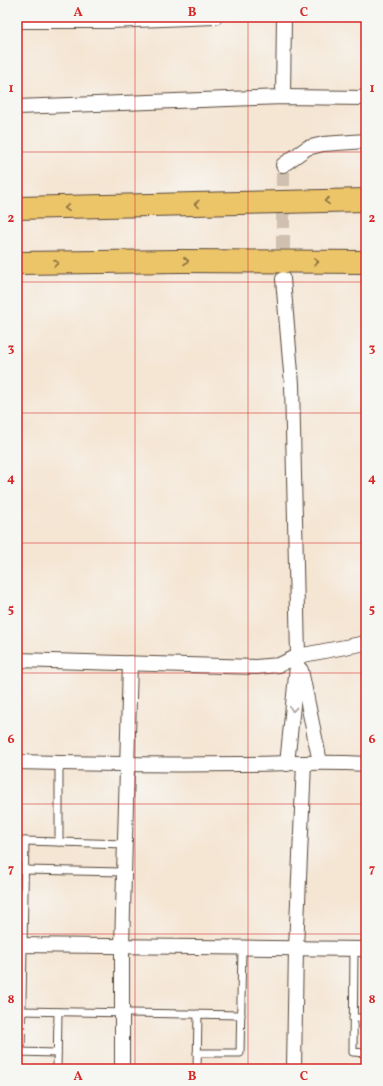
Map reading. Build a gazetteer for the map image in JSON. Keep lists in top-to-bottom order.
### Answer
{
  "grid": {
    "columns": ["A", "B", "C"],
    "rows": [
      "1",
      "2",
      "3",
      "4",
      "5",
      "6",
      "7",
      "8"
    ]
  }
}
